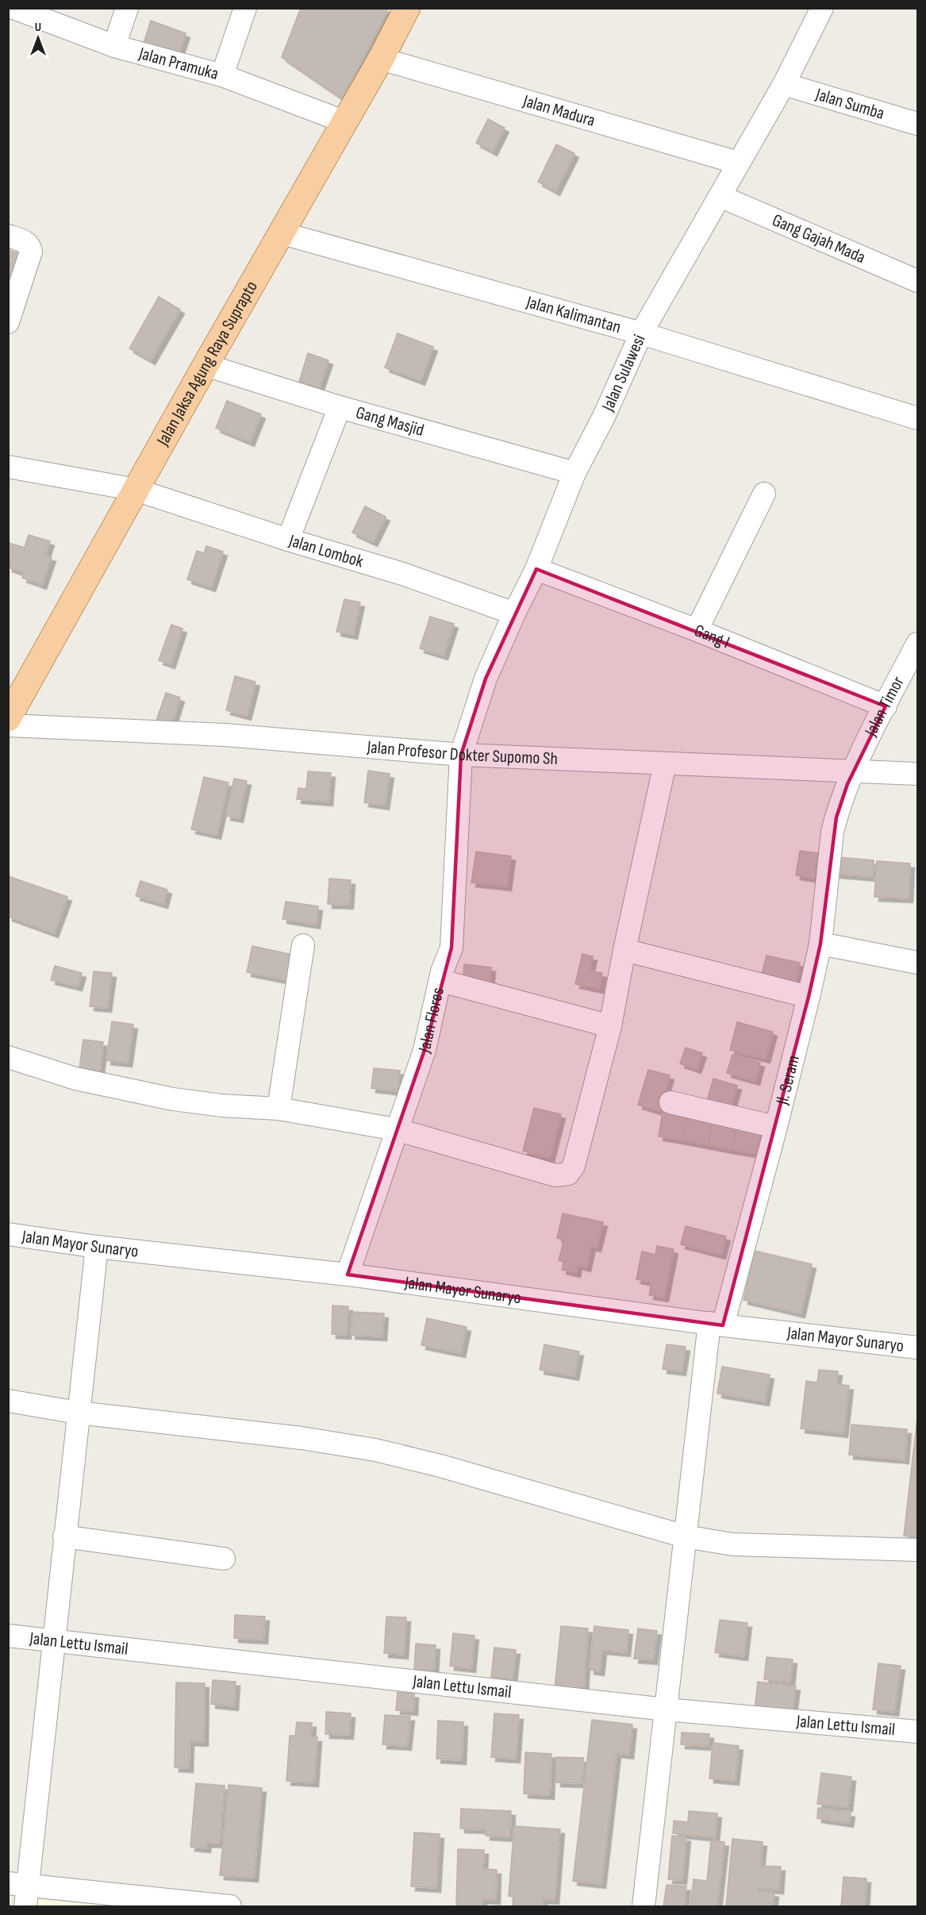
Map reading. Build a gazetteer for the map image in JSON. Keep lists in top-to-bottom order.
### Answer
{
  "streets": {
    "main road": ["Jalan Jaksa Agung Raya Suprapto"],
    "street": [
      "Jalan Pramuka",
      "Jalan Sumba",
      "Jalan Madura",
      "Gang Gajah Mada",
      "Jalan Kalimantan",
      "Jalan Sulawesi",
      "Gang Masjid",
      "Jalan Lombok",
      "Gang I",
      "Jalan Timor",
      "Jalan Profesor Dokter Supomo Sh",
      "Jalan Flores",
      "Jl. Seram",
      "Jalan Mayor Sunaryo",
      "Jalan Lettu Ismail"
    ]
  },
  "crossings": [
    ["Jalan Pramuka", "Jalan Jaksa Agung Raya Suprapto"],
    ["Jalan Sumba", "Jalan Sulawesi"],
    ["Jalan Madura", "Jalan Jaksa Agung Raya Suprapto"],
    ["Jalan Madura", "Jalan Sulawesi"],
    ["Gang Gajah Mada", "Jalan Sulawesi"],
    ["Jalan Kalimantan", "Jalan Jaksa Agung Raya Suprapto"],
    ["Jalan Kalimantan", "Jalan Sulawesi"],
    ["Jalan Jaksa Agung Raya Suprapto", "Gang Masjid"],
    ["Jalan Jaksa Agung Raya Suprapto", "Jalan Lombok"],
    ["Jalan Sulawesi", "Gang Masjid"],
    ["Jalan Sulawesi", "Jalan Lombok"],
    ["Jalan Sulawesi", "Gang I"],
    ["Jalan Sulawesi", "Jalan Profesor Dokter Supomo Sh"],
    ["Jalan Sulawesi", "Jalan Flores"],
    ["Gang I", "Jalan Timor"],
    ["Jalan Timor", "Jalan Profesor Dokter Supomo Sh"],
    ["Jalan Timor", "Jl. Seram"],
    ["Jalan Profesor Dokter Supomo Sh", "Jalan Flores"],
    ["Jalan Flores", "Jalan Mayor Sunaryo"],
    ["Jl. Seram", "Jalan Mayor Sunaryo"],
    ["Jl. Seram", "Jalan Lettu Ismail"]
  ],
  "north": "top"
}
